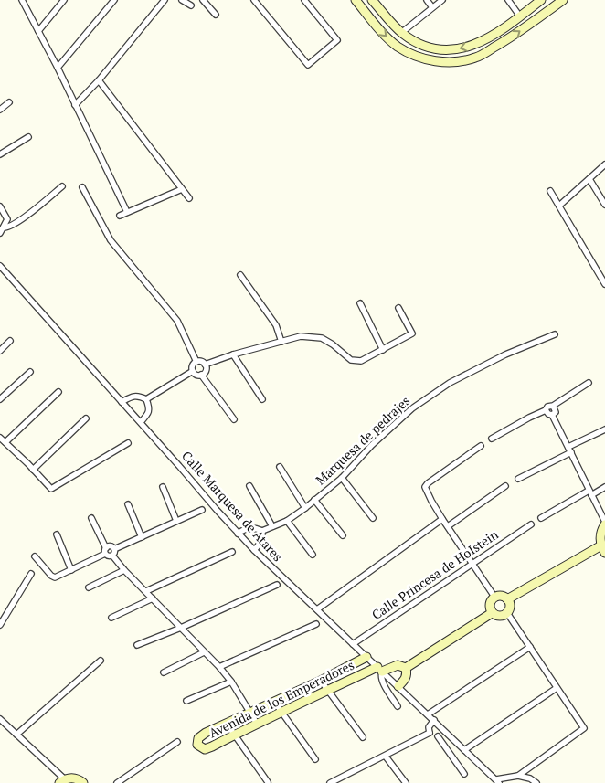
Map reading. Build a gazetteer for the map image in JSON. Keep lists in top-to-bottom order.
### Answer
{
  "streets": {
    "street": [
      "Marquesa de pedrajes",
      "Calle Marquesa de Atares",
      "Calle Princesa de HoIstein",
      "Avenida de los Emperadores"
    ]
  },
  "crossings": [
    ["Calle Marquesa de Atares", "Calle Princesa de HoIstein"],
    ["Calle Marquesa de Atares", "Avenida de los Emperadores"]
  ]
}
